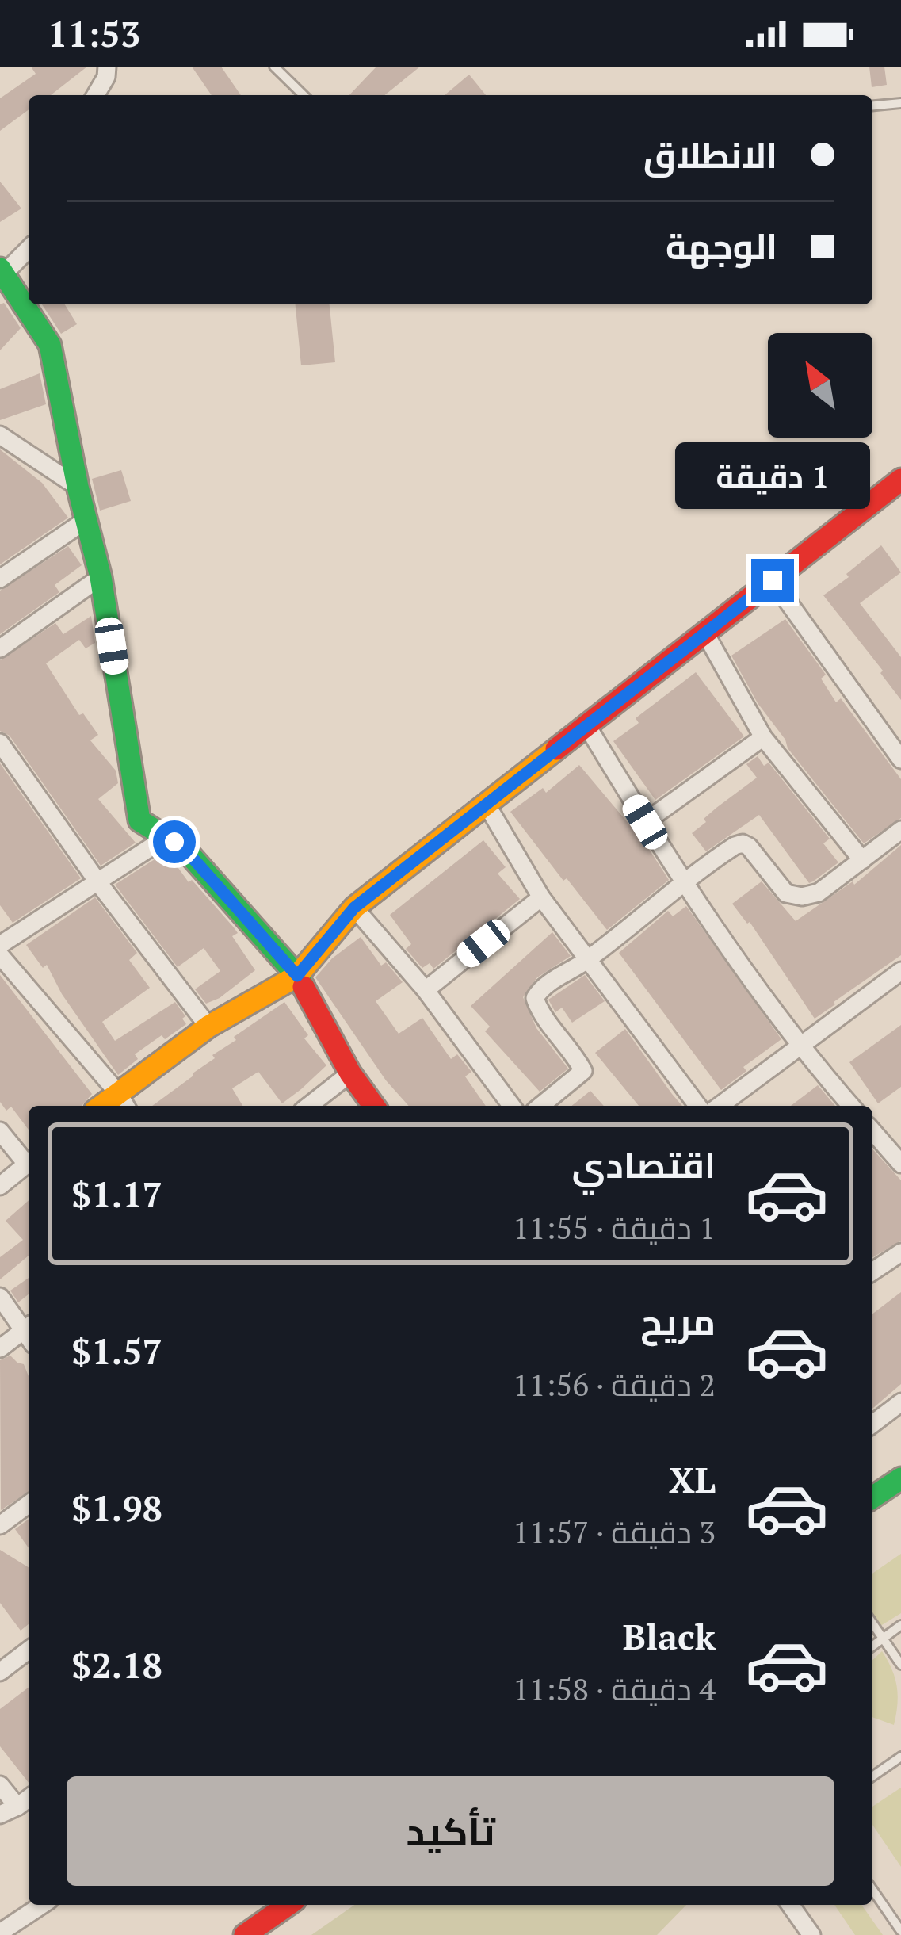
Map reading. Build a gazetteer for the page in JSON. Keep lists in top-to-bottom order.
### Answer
{
  "north": "top left",
  "page": {
    "status": "11:53",
    "banner": ["الانطلاق", "الوجهة"],
    "bubble": "1 دقيقة",
    "list": [
      {
        "name": "اقتصادي",
        "note": "1 دقيقة · 11:55",
        "value": "$1.17"
      },
      {
        "name": "مريح",
        "note": "2 دقيقة · 11:56",
        "value": "$1.57"
      },
      {
        "name": "XL",
        "note": "3 دقيقة · 11:57",
        "value": "$1.98"
      },
      {
        "name": "Black",
        "note": "4 دقيقة · 11:58",
        "value": "$2.18"
      }
    ],
    "buttons": "تأكيد"
  }
}
